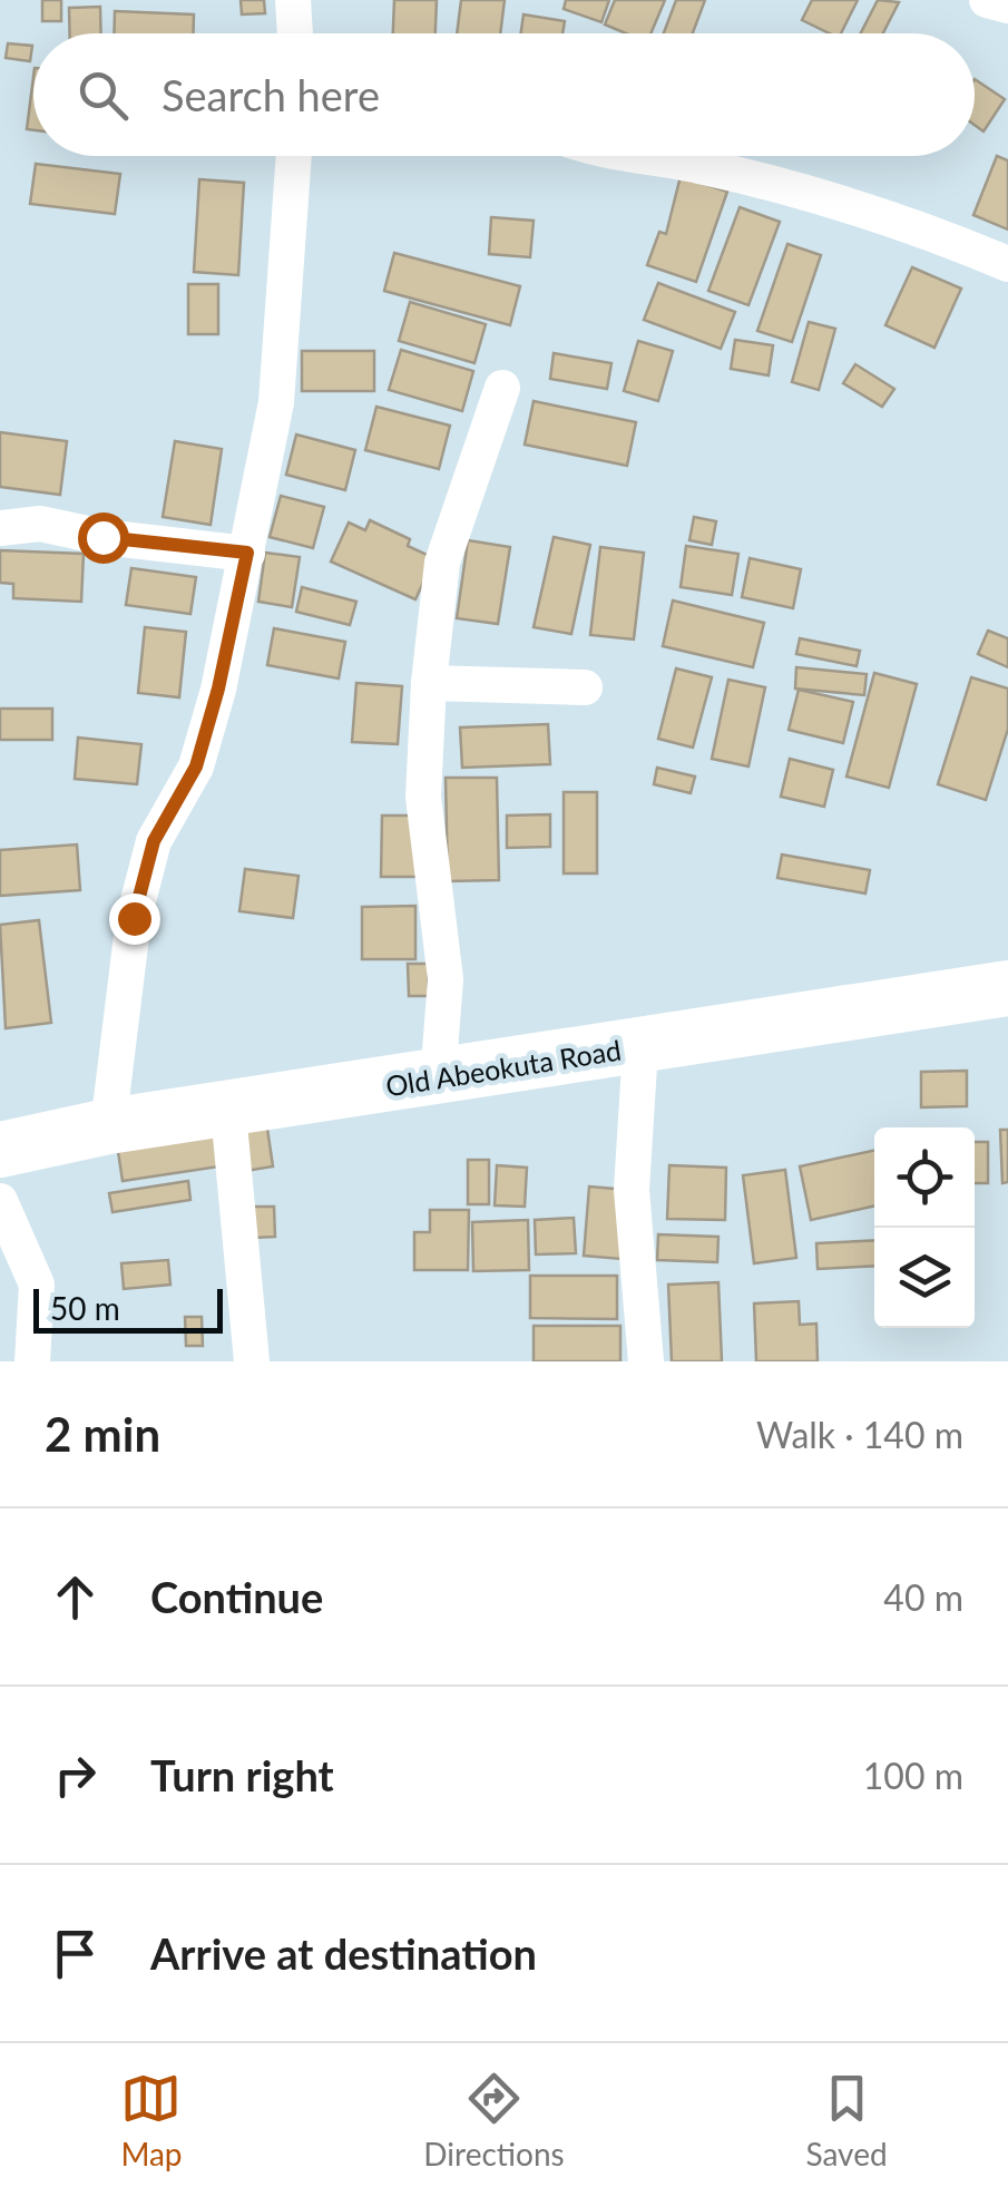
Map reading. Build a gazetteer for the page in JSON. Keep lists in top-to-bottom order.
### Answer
{
  "streets": {
    "highway": ["Old Abeokuta Road"]
  },
  "scale_bar": "50 m",
  "page": {
    "search": "Search here",
    "scale": "50 m",
    "heading": ["2 min", "Walk · 140 m"],
    "list": [
      ["Continue", "40 m"],
      ["Turn right", "100 m"],
      "Arrive at destination"
    ],
    "nav": ["Map", "Directions", "Saved"]
  }
}
